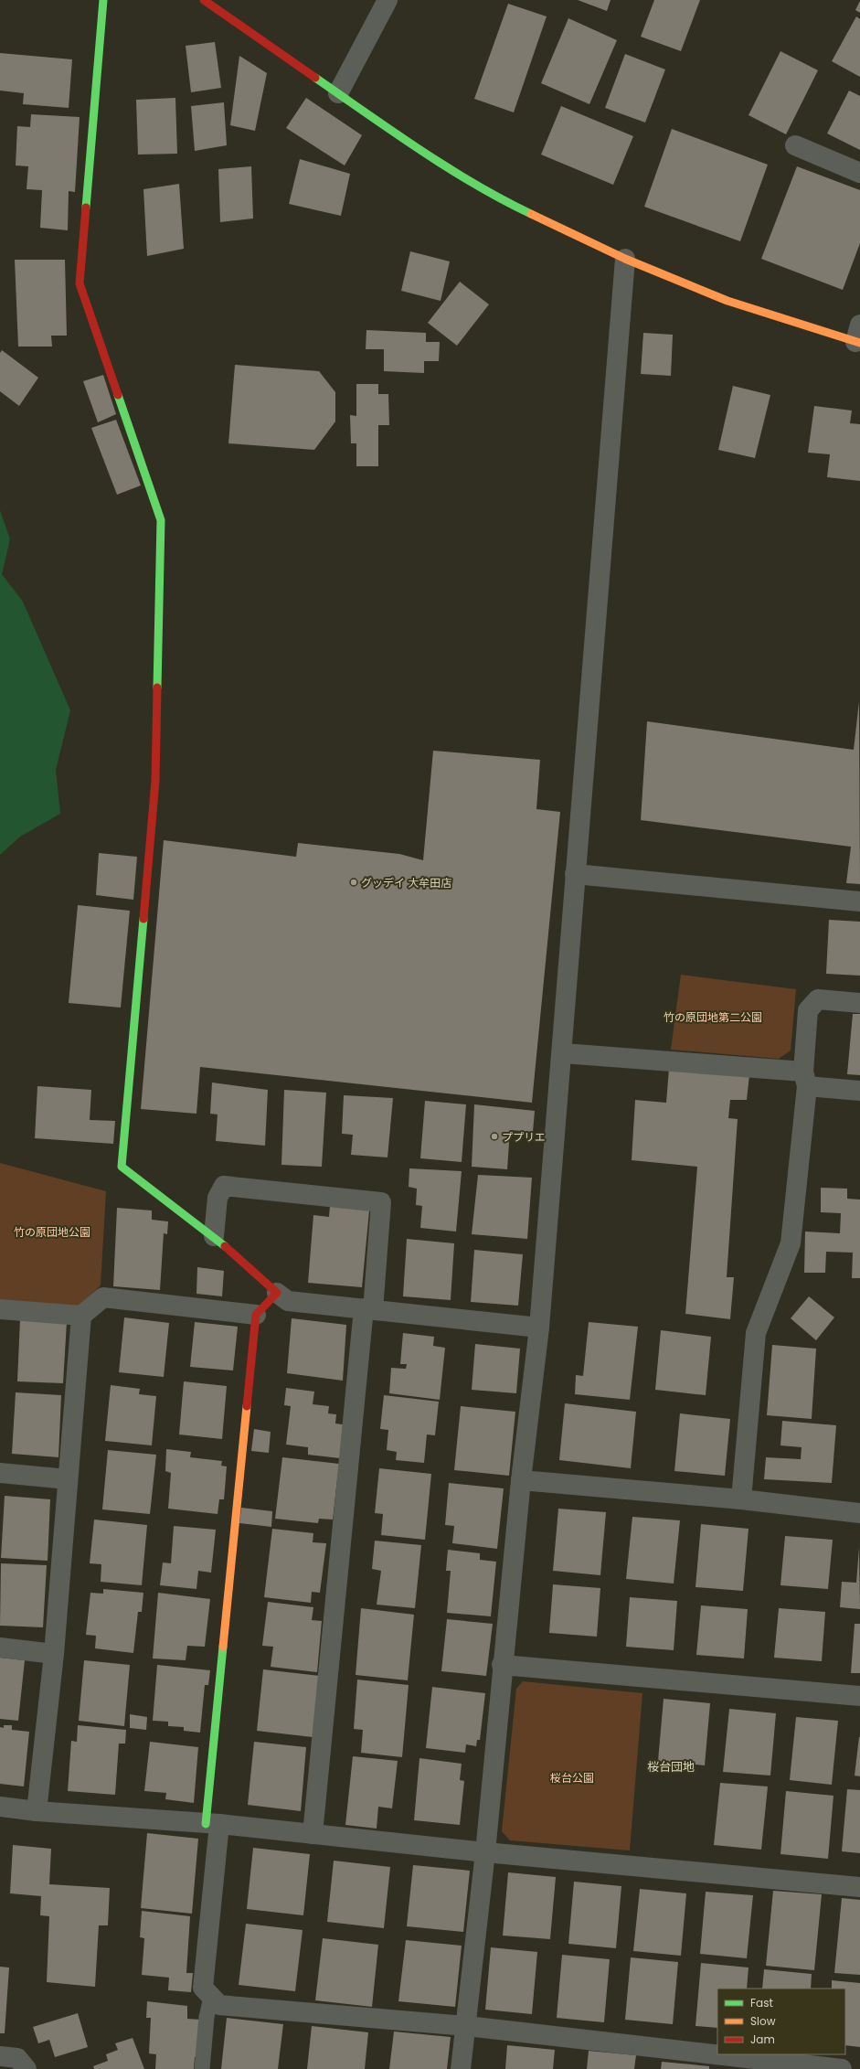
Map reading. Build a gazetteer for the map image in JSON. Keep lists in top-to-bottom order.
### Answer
{
  "districts": ["桜台団地"],
  "parks": ["竹の原団地第二公園", "竹の原団地公園", "桜台公園"],
  "places": ["グッデイ 大牟田店", "ププリエ"],
  "legend": ["Fast", "Slow", "Jam"]
}
